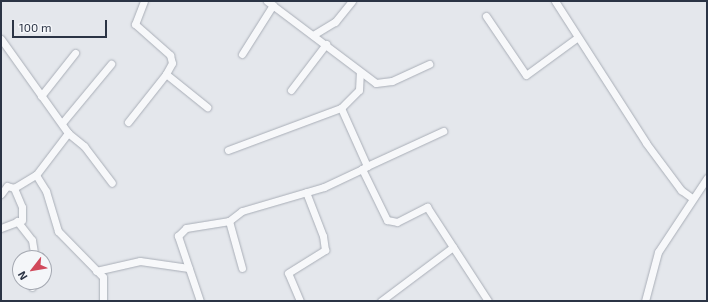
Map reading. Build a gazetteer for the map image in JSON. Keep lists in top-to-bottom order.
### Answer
{
  "scale_bar": "100 m",
  "north": "bottom left"
}
